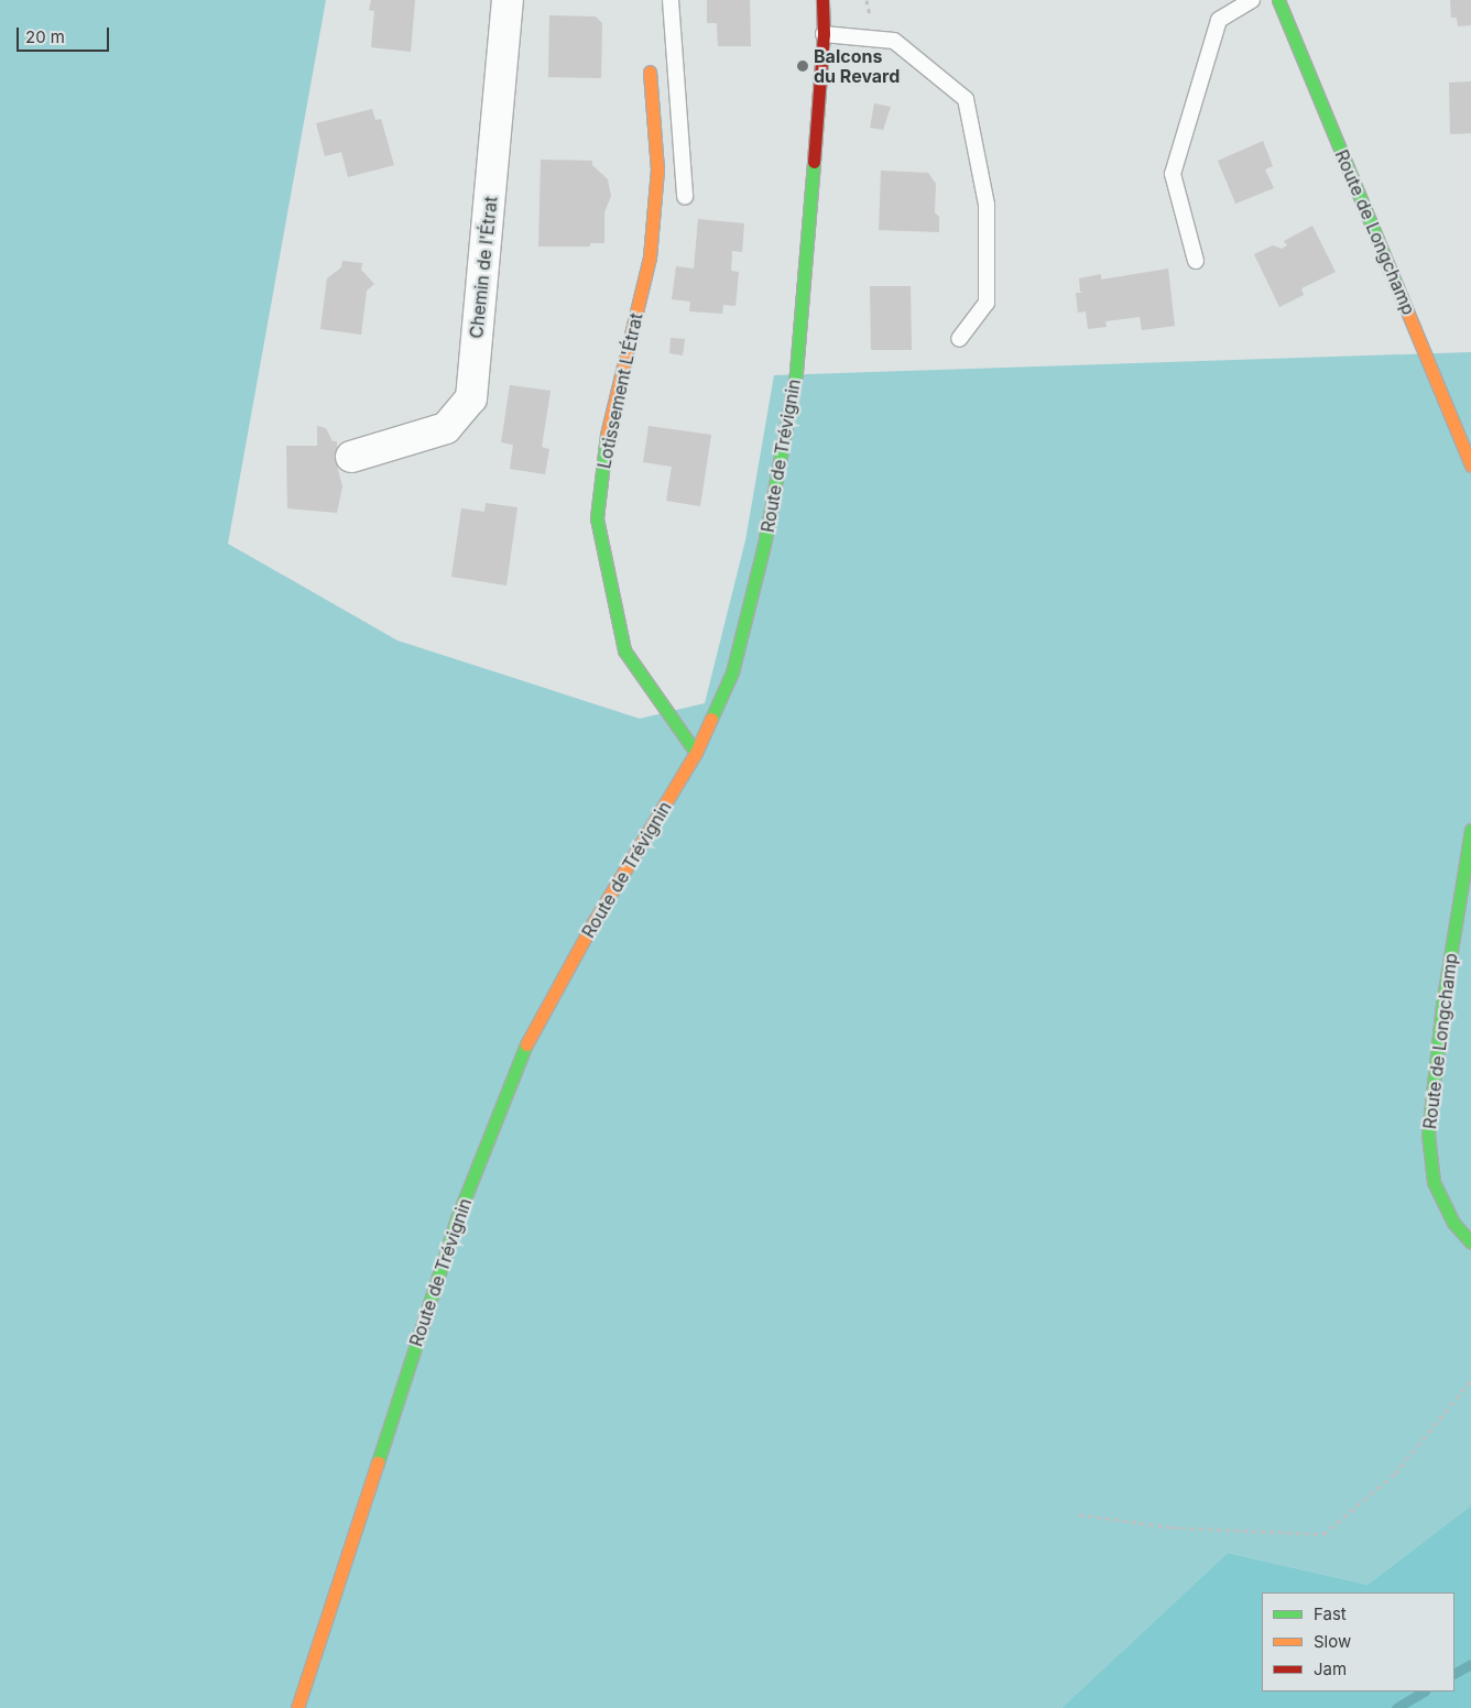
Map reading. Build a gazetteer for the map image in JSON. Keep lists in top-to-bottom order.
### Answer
{
  "streets": {
    "street": [
      "Route de Longchamp",
      "Chemin de l'Étrat",
      "Lotissement L'Étrat",
      "Route de Trévignin"
    ]
  },
  "crossings": [
    ["Lotissement L'Étrat", "Route de Trévignin"]
  ],
  "places": ["Balcons du Revard"],
  "legend": ["Fast", "Slow", "Jam"],
  "scale_bar": "20 m"
}
